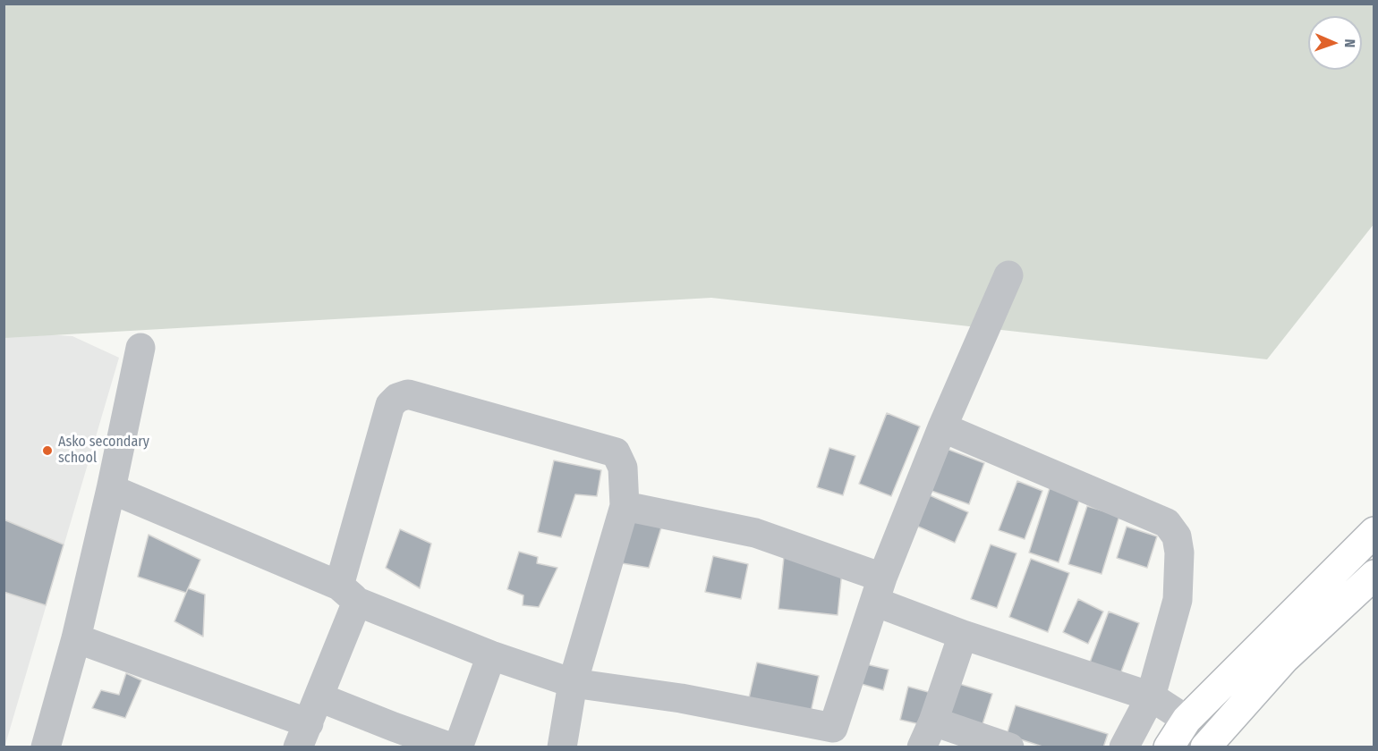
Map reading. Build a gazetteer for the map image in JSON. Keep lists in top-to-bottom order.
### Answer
{
  "places": ["Asko secondary school"],
  "north": "right"
}
